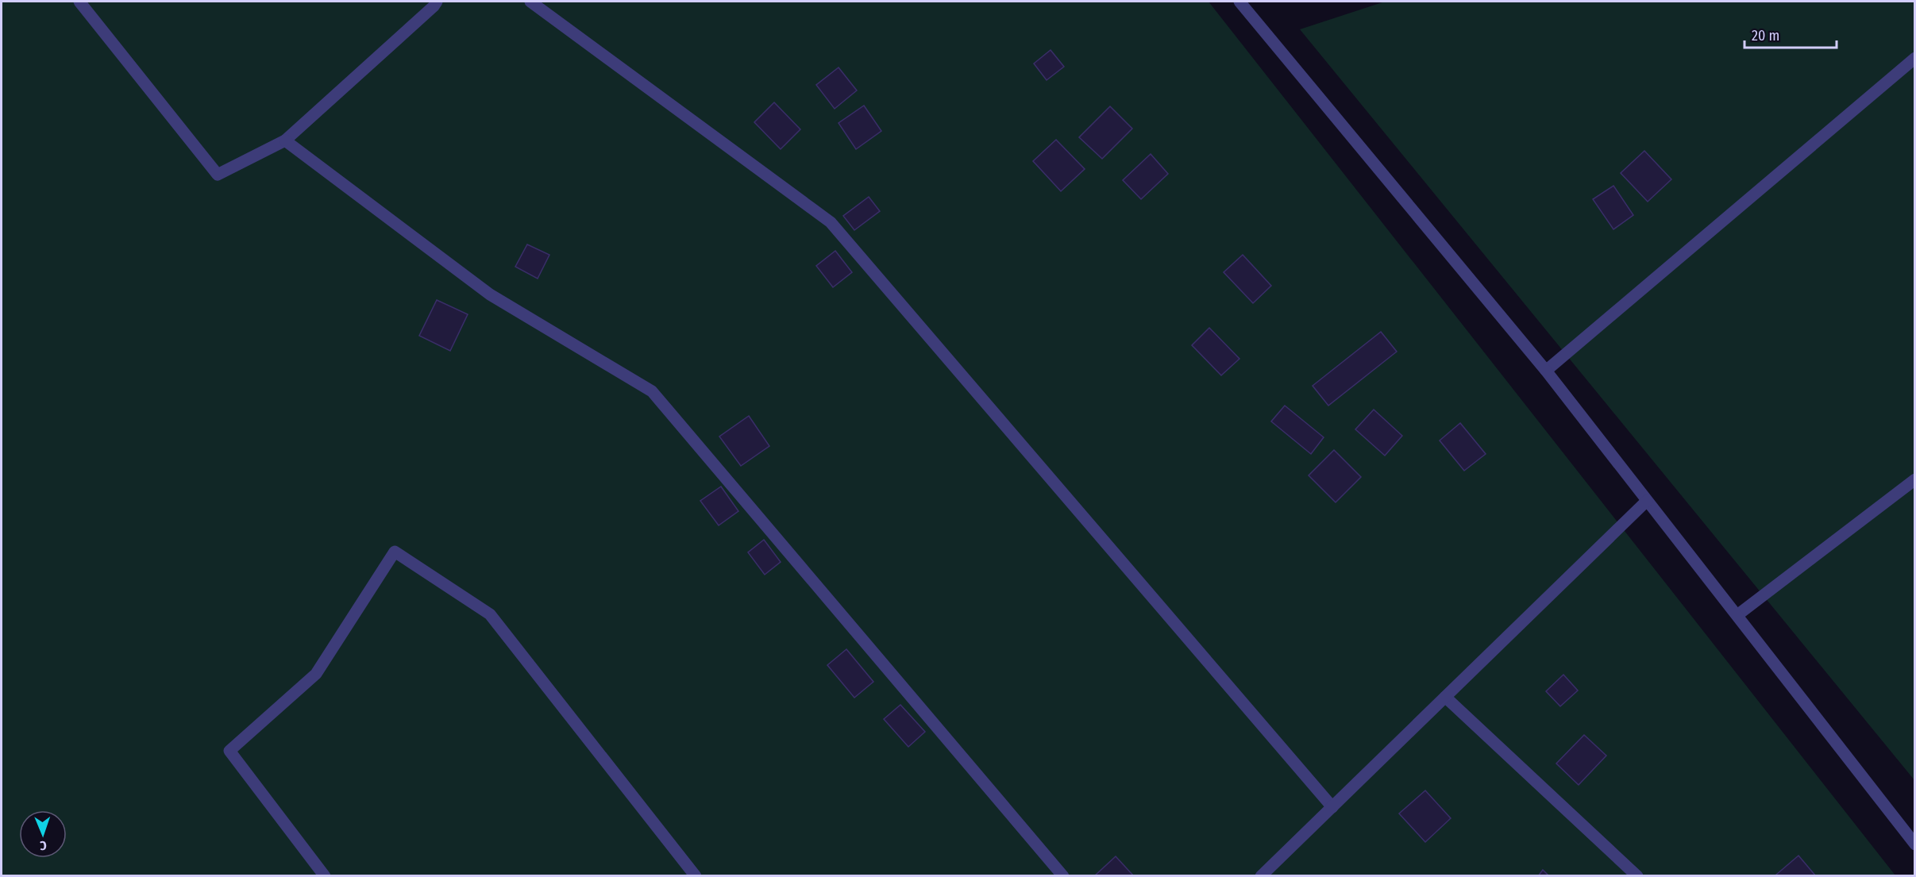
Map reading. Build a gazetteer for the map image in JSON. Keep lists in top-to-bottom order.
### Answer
{
  "scale_bar": "20 m",
  "north": "bottom"
}
